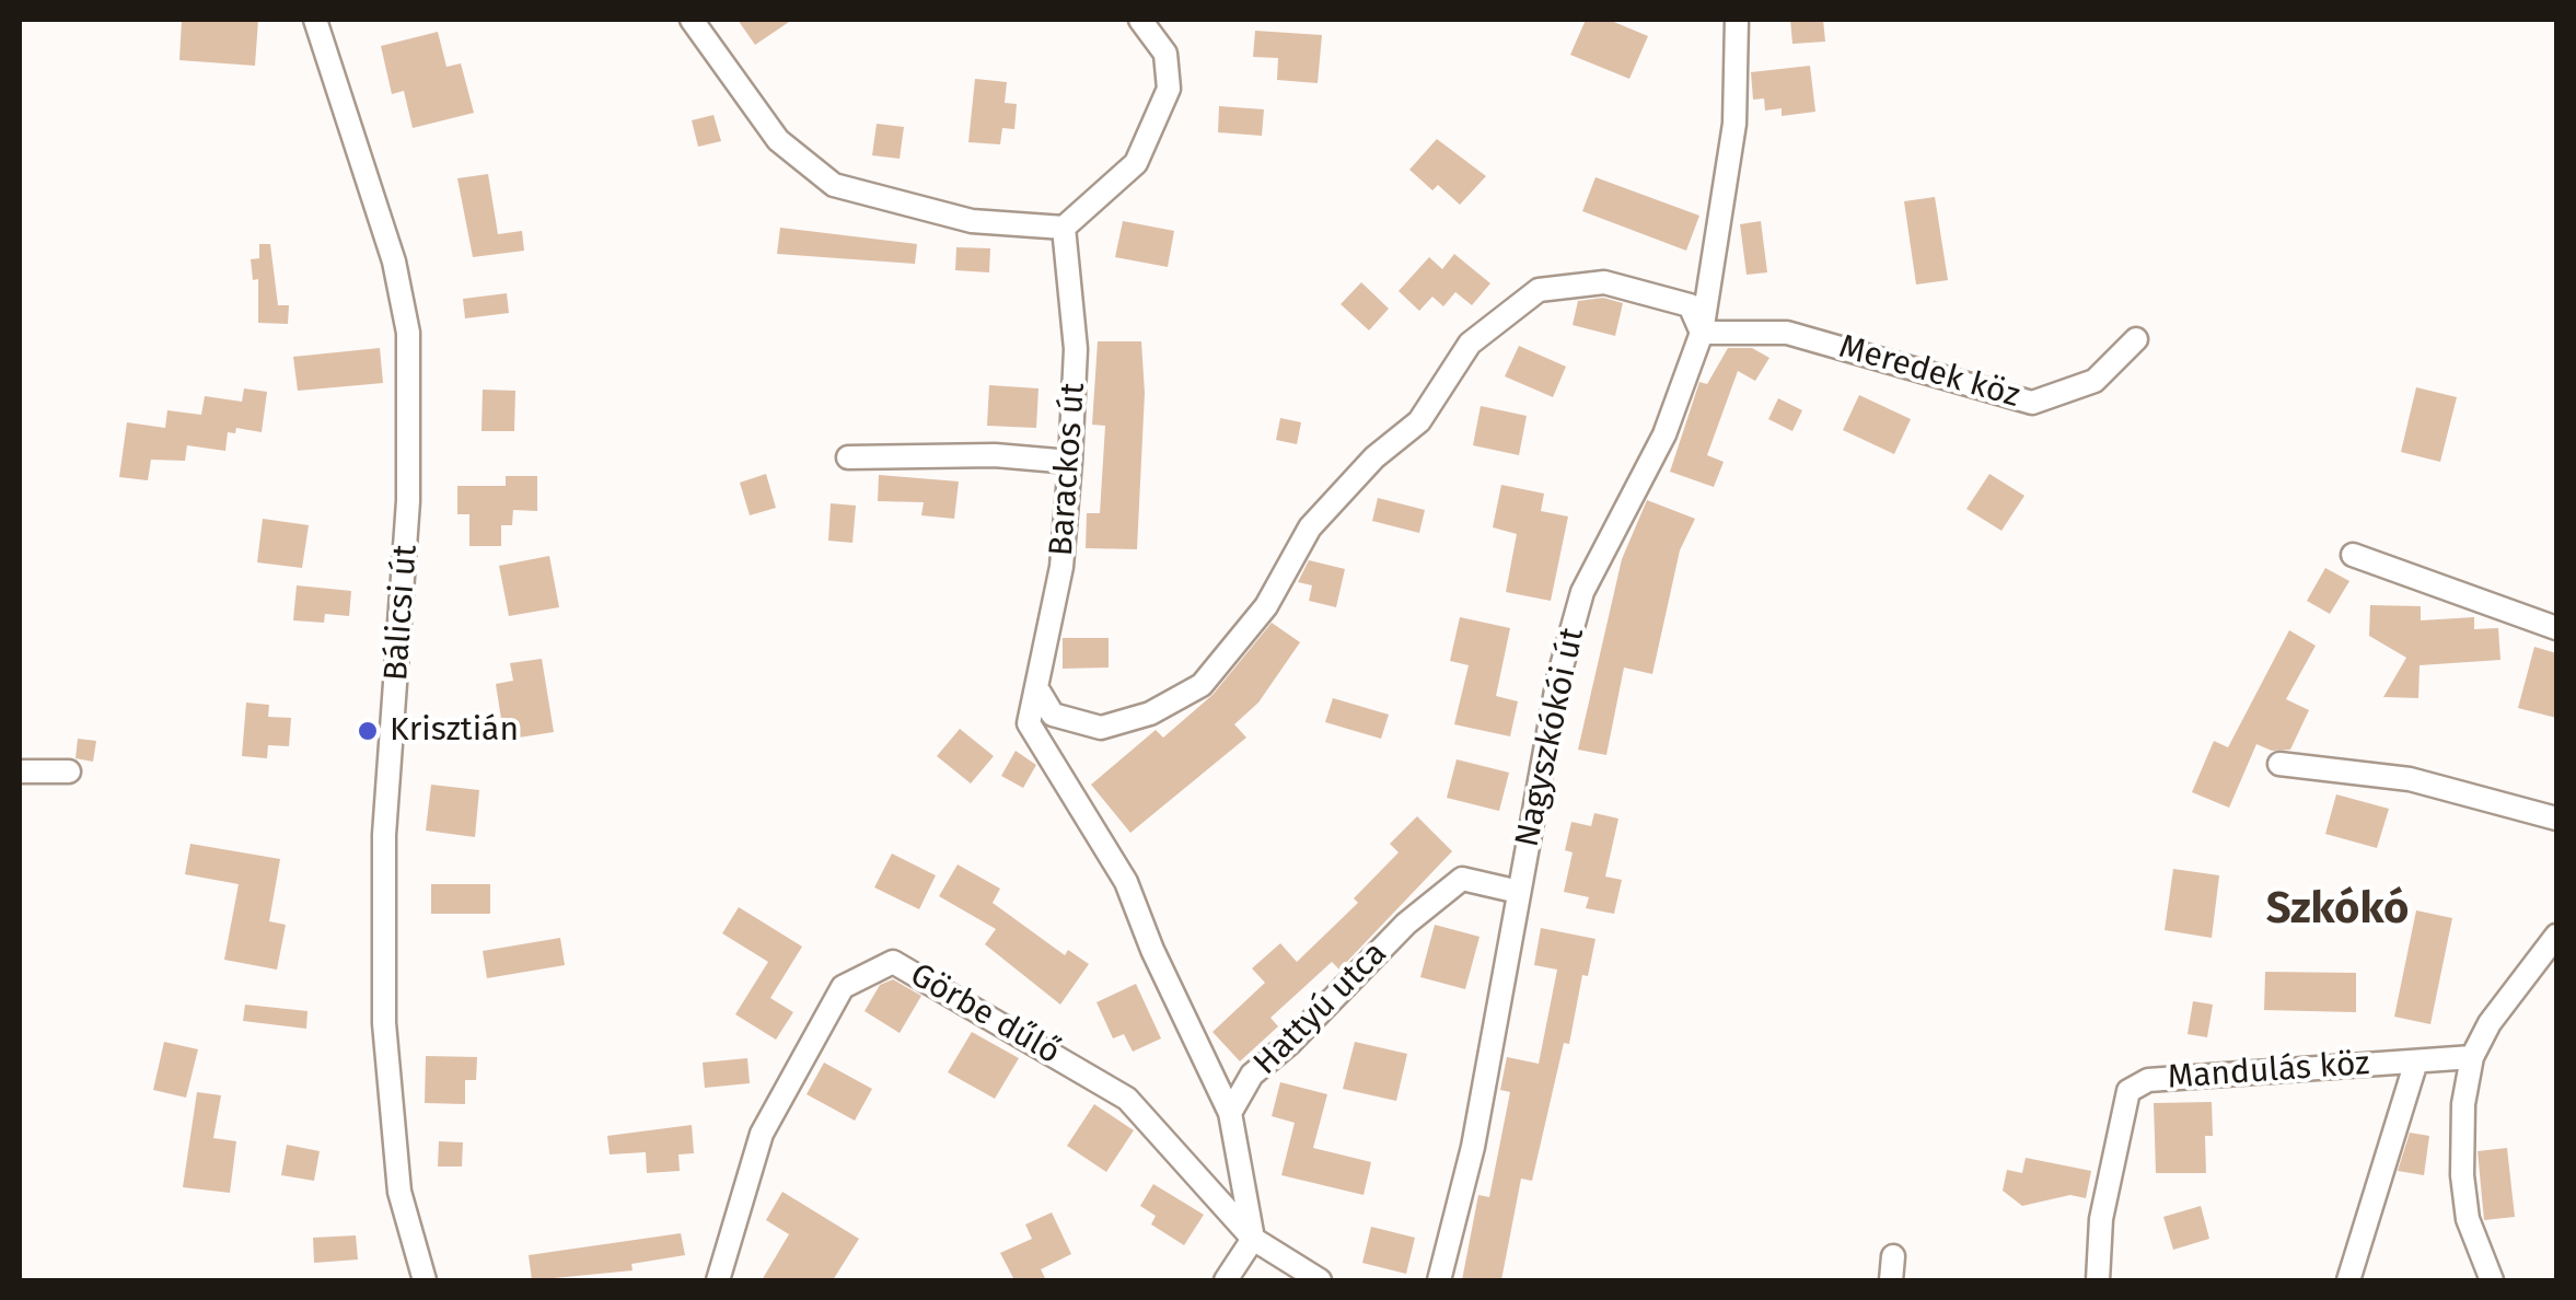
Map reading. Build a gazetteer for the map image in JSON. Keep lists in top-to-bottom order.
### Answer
{
  "streets": {
    "street": [
      "Meredek köz",
      "Barackos út",
      "Bálicsi út",
      "Nagyszkókói út",
      "Hattyú utca",
      "Görbe dűlő",
      "Mandulás köz"
    ]
  },
  "crossings": [
    ["Meredek köz", "Nagyszkókói út"],
    ["Barackos út", "Hattyú utca"],
    ["Nagyszkókói út", "Hattyú utca"]
  ],
  "districts": ["Szkókó"],
  "places": ["Krisztián"]
}
